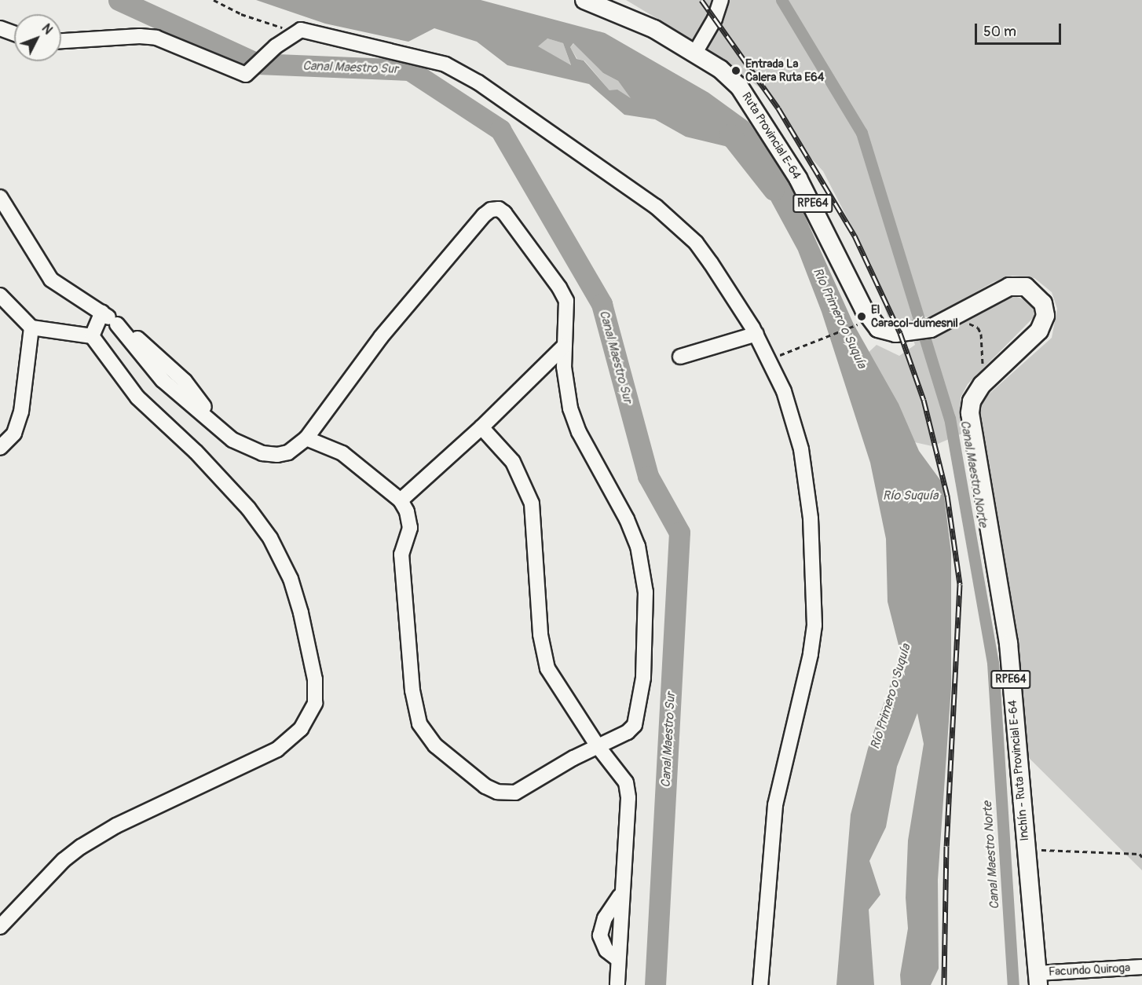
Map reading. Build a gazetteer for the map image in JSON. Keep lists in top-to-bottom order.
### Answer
{
  "streets": {
    "main road": ["Ruta Provincial E-64", "RPE64", "Inchín - Ruta Provincial E-64"],
    "street": ["Facundo Quiroga"]
  },
  "crossings": [
    ["Ruta Provincial E-64", "Inchín - Ruta Provincial E-64"],
    ["Inchín - Ruta Provincial E-64", "Facundo Quiroga"]
  ],
  "water": [
    "Canal Maestro Sur",
    "Río Primero o Suquía",
    "Canal Maestro Norte",
    "Río Suquía"
  ],
  "places": ["Entrada La Calera Ruta E64", "El Caracol-dumesnil"],
  "scale_bar": "50 m",
  "north": "top right"
}
